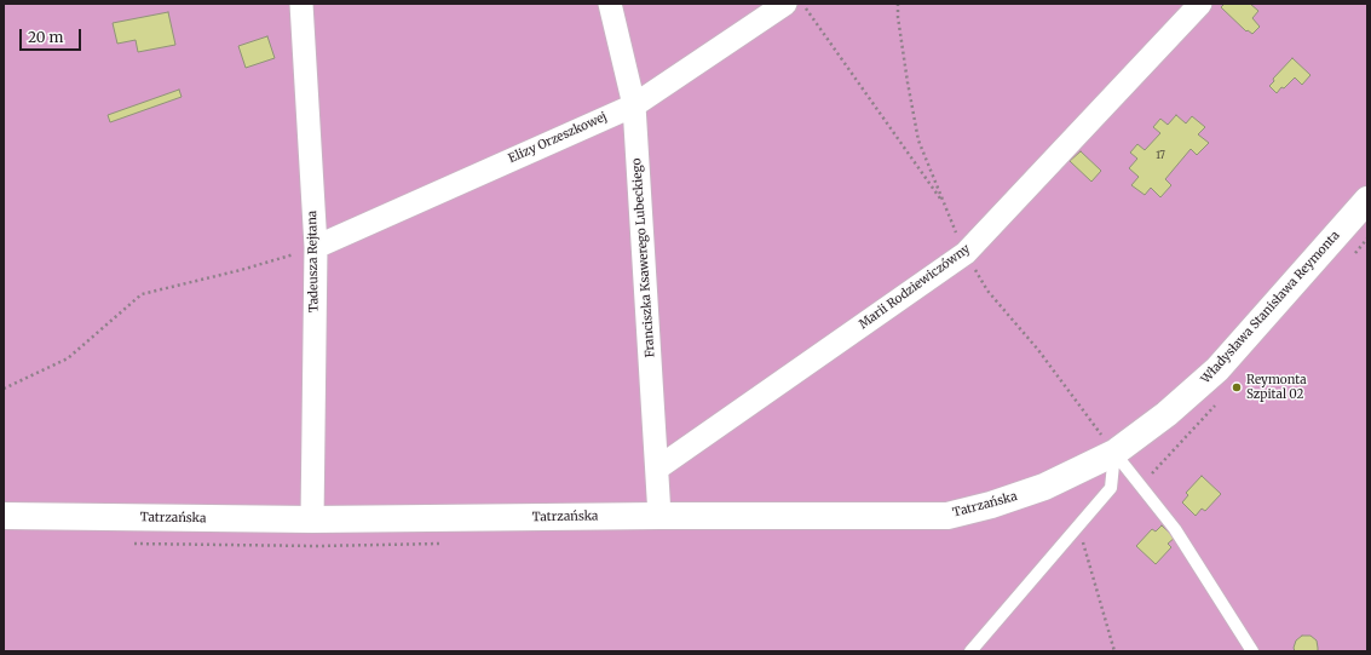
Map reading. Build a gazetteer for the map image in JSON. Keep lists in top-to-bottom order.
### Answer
{
  "streets": {
    "street": [
      "Elizy Orzeszkowej",
      "Franciszka Ksawerego Lubeckiego",
      "Tadeusza Rejtana",
      "Marii Rodziewiczówny",
      "Władysława Stanisława Reymonta",
      "Tatrzańska"
    ]
  },
  "crossings": [
    ["Elizy Orzeszkowej", "Franciszka Ksawerego Lubeckiego"],
    ["Elizy Orzeszkowej", "Tadeusza Rejtana"],
    ["Franciszka Ksawerego Lubeckiego", "Marii Rodziewiczówny"],
    ["Franciszka Ksawerego Lubeckiego", "Tatrzańska"],
    ["Tadeusza Rejtana", "Tatrzańska"],
    ["Władysława Stanisława Reymonta", "Tatrzańska"]
  ],
  "places": ["Reymonta Szpital 02"],
  "house_numbers": ["17"],
  "scale_bar": "20 m"
}
